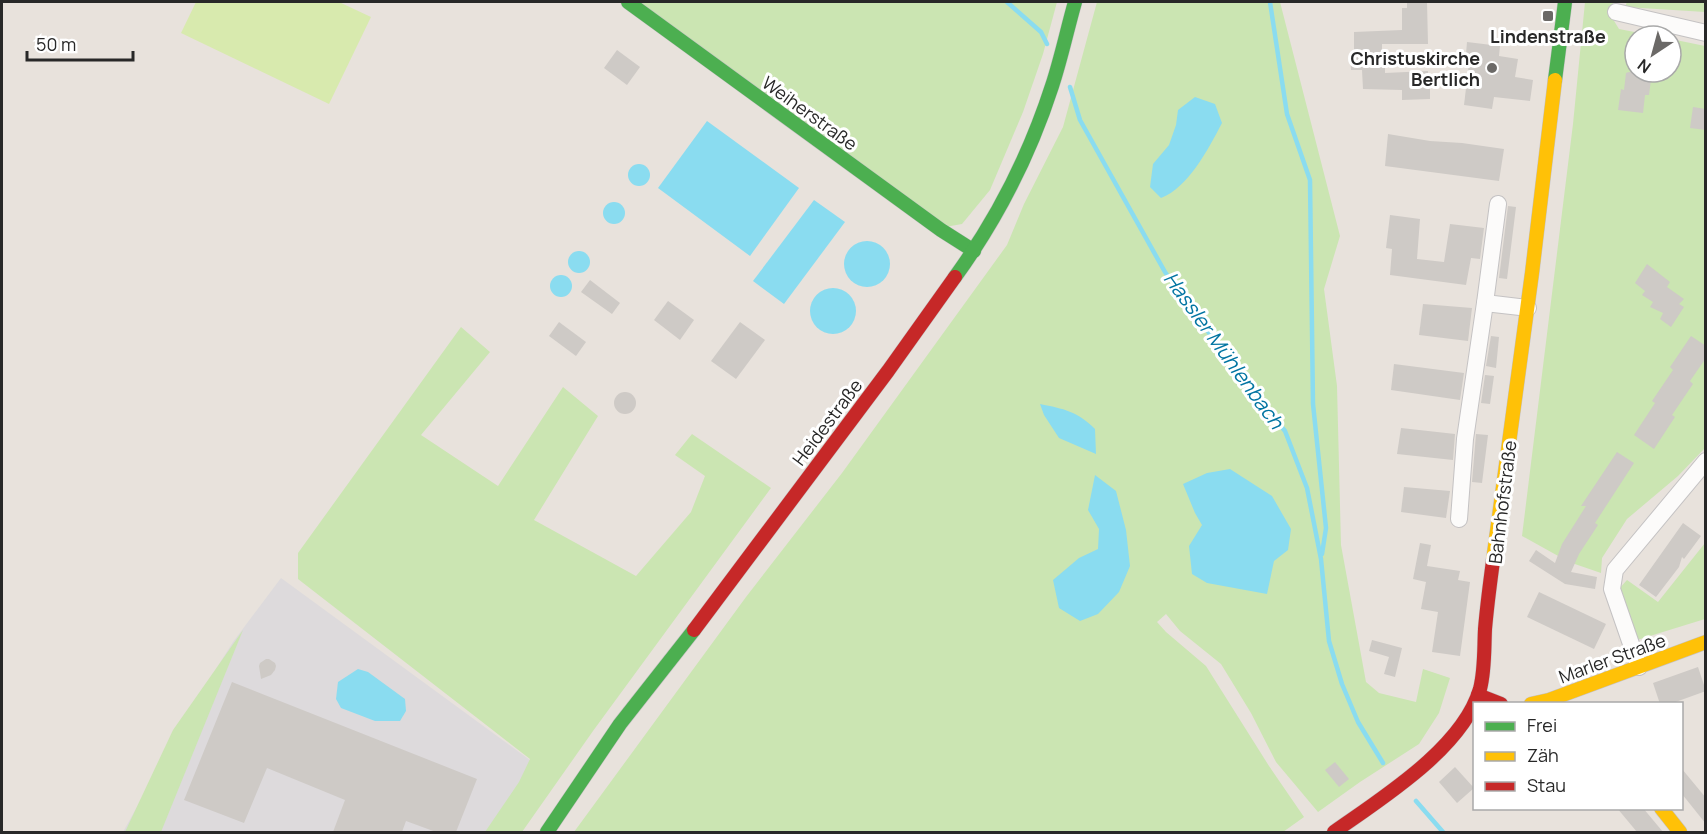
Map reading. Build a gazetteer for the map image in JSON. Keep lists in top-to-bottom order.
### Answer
{
  "streets": {
    "main road": [
      "Weiherstraße",
      "Heidestraße",
      "Bahnhofstraße",
      "Marler Straße"
    ]
  },
  "crossings": [
    ["Weiherstraße", "Heidestraße"]
  ],
  "water": ["Hassler Mühlenbach"],
  "places": {
    "transit": ["Lindenstraße"],
    "other": ["Christuskirche Bertlich"]
  },
  "legend": ["Frei", "Zäh", "Stau"],
  "scale_bar": "50 m",
  "north": "bottom left"
}
